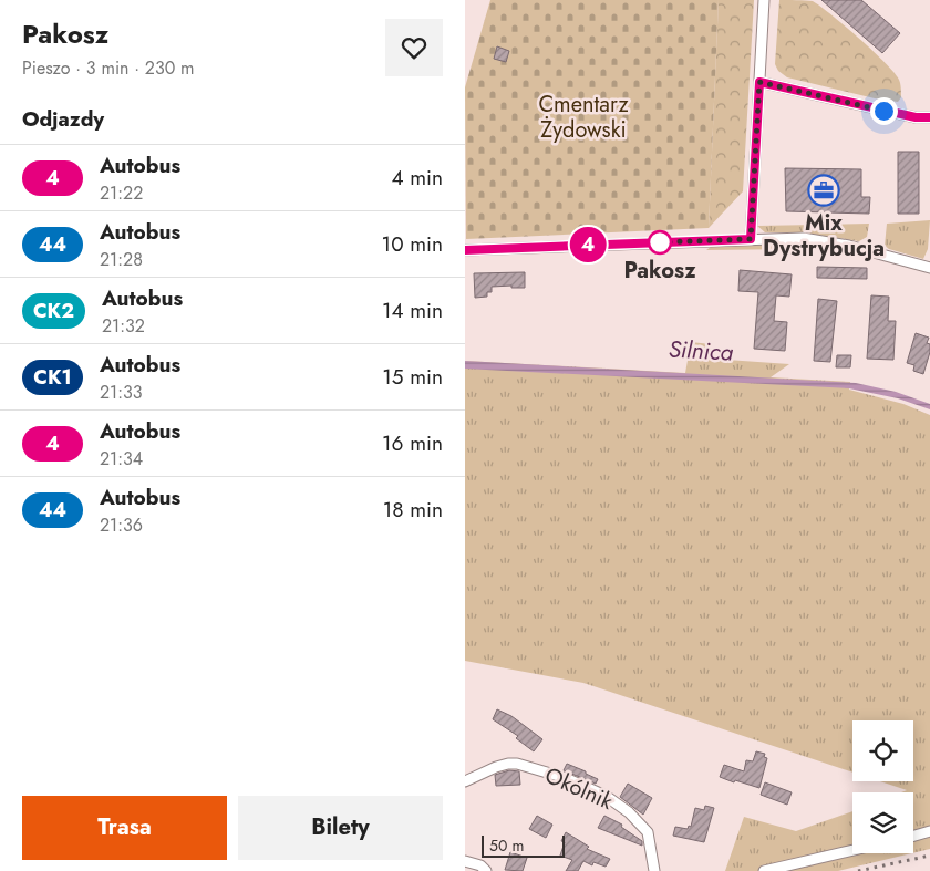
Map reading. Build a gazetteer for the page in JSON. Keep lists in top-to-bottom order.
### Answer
{
  "streets": {
    "street": ["Okólnik"]
  },
  "water": ["Silnica"],
  "parks": ["Cmentarz Żydowski"],
  "places": {
    "office": ["Mix Dystrybucja"],
    "other": ["Pakosz"]
  },
  "lines": ["bus line 4"],
  "scale_bar": "50 m",
  "page": {
    "heading": [
      ["Pakosz", "Pieszo · 3 min · 230 m"],
      "Odjazdy"
    ],
    "on_map": "4",
    "list": [
      {
        "mark": "4",
        "name": "Autobus",
        "note": "21:22",
        "value": "4 min"
      },
      {
        "mark": "44",
        "name": "Autobus",
        "note": "21:28",
        "value": "10 min"
      },
      {
        "mark": "CK2",
        "name": "Autobus",
        "note": "21:32",
        "value": "14 min"
      },
      {
        "mark": "CK1",
        "name": "Autobus",
        "note": "21:33",
        "value": "15 min"
      },
      {
        "mark": "4",
        "name": "Autobus",
        "note": "21:34",
        "value": "16 min"
      },
      {
        "mark": "44",
        "name": "Autobus",
        "note": "21:36",
        "value": "18 min"
      }
    ],
    "buttons": ["Trasa", "Bilety"],
    "scale": "50 m"
  }
}
